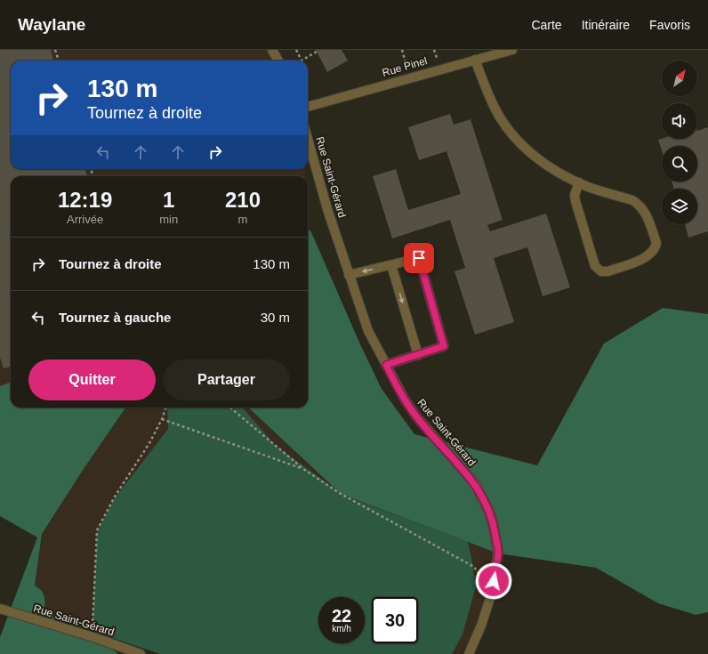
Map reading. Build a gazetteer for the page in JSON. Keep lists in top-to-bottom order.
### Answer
{
  "streets": {
    "street": ["Rue Pinel", "Rue Saint-Gérard"]
  },
  "north": "top right",
  "page": {
    "header": "Waylane",
    "nav": ["Carte", "Itinéraire", "Favoris"],
    "turn": ["130 m", "Tournez à droite"],
    "eta": [
      "12:19",
      "Arrivée",
      "1",
      "min",
      "210",
      "m"
    ],
    "list": [
      {
        "name": "Tournez à droite",
        "value": "130 m"
      },
      {
        "name": "Tournez à gauche",
        "value": "30 m"
      }
    ],
    "buttons": ["Quitter", "Partager"],
    "speed": "22 km/h",
    "limit": "30"
  }
}
